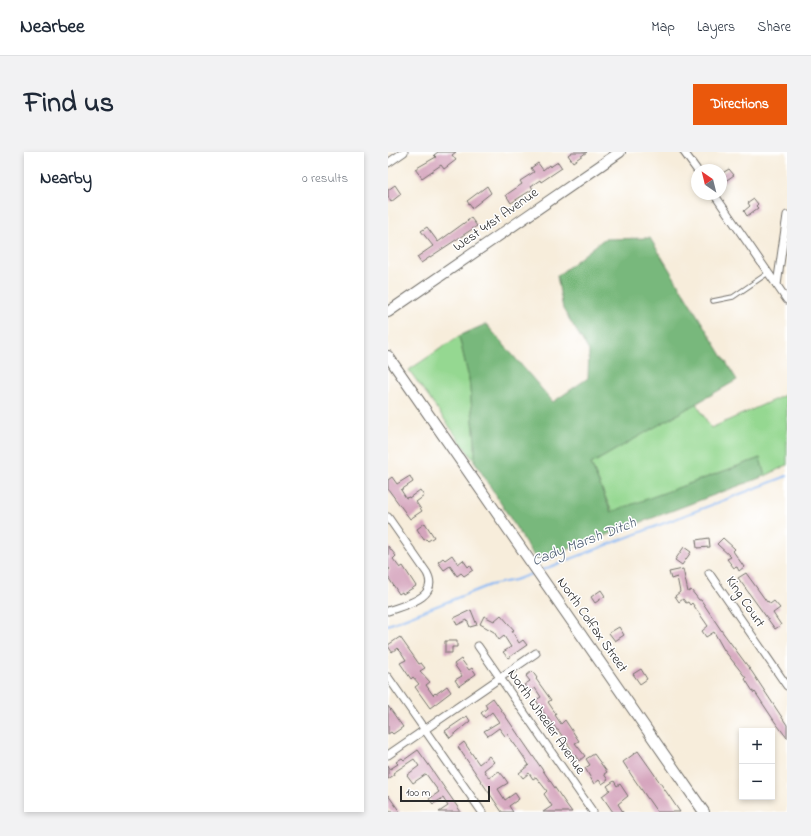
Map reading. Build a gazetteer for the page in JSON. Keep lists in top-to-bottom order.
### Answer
{
  "streets": {
    "street": [
      "West 41st Avenue",
      "King Court",
      "North Colfax Street",
      "North Wheeler Avenue"
    ]
  },
  "water": ["Cady Marsh Ditch"],
  "scale_bar": "100 m",
  "north": "top left",
  "page": {
    "header": "Nearbee",
    "nav": ["Map", "Layers", "Share"],
    "title": "Find us",
    "buttons": "Directions",
    "heading": ["Nearby", "0 results"],
    "map_buttons": ["+", "−"],
    "scale": "100 m"
  }
}
